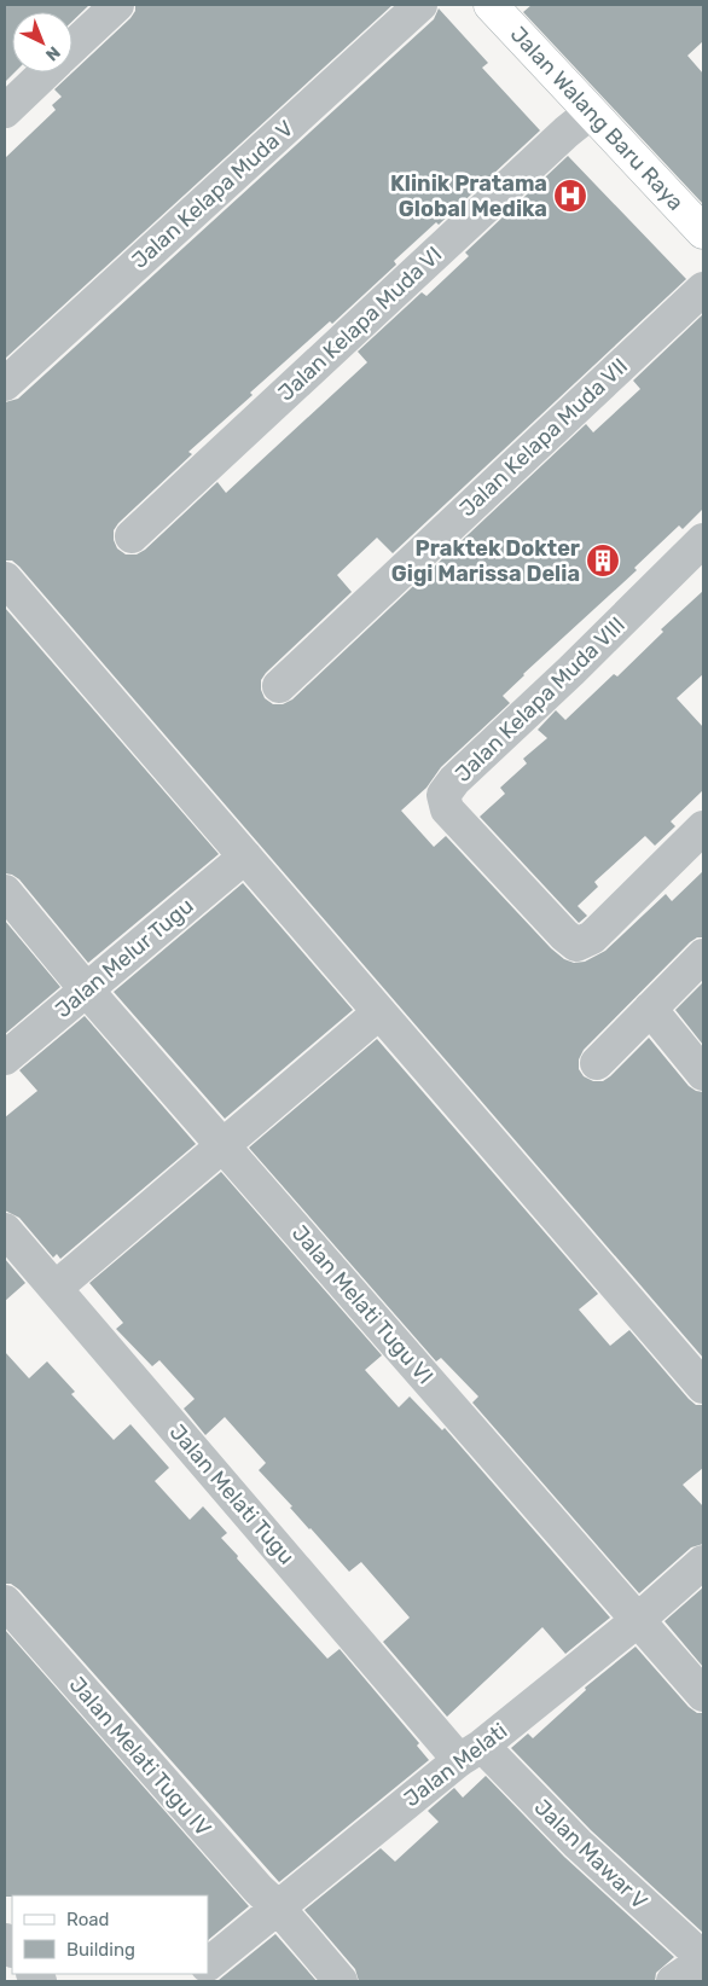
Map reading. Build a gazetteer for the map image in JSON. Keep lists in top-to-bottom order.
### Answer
{
  "streets": {
    "street": [
      "Jalan Walang Baru Raya",
      "Jalan Kelapa Muda V",
      "Jalan Kelapa Muda VI",
      "Jalan Kelapa Muda VII",
      "Jalan Kelapa Muda VIII",
      "Jalan Melur Tugu",
      "Jalan Melati Tugu VI",
      "Jalan Melati Tugu",
      "Jalan Melati Tugu IV",
      "Jalan Melati",
      "Jalan Mawar V"
    ]
  },
  "crossings": [
    ["Jalan Walang Baru Raya", "Jalan Kelapa Muda VI"],
    ["Jalan Melur Tugu", "Jalan Melati Tugu VI"],
    ["Jalan Melati Tugu VI", "Jalan Melati"],
    ["Jalan Melati Tugu", "Jalan Melati"],
    ["Jalan Melati Tugu", "Jalan Mawar V"],
    ["Jalan Melati Tugu IV", "Jalan Melati"],
    ["Jalan Melati", "Jalan Mawar V"]
  ],
  "places": {
    "hospital": ["Klinik Pratama Global Medika"],
    "building": ["Praktek Dokter Gigi Marissa Delia"]
  },
  "legend": ["Road", "Building"],
  "north": "bottom right"
}
